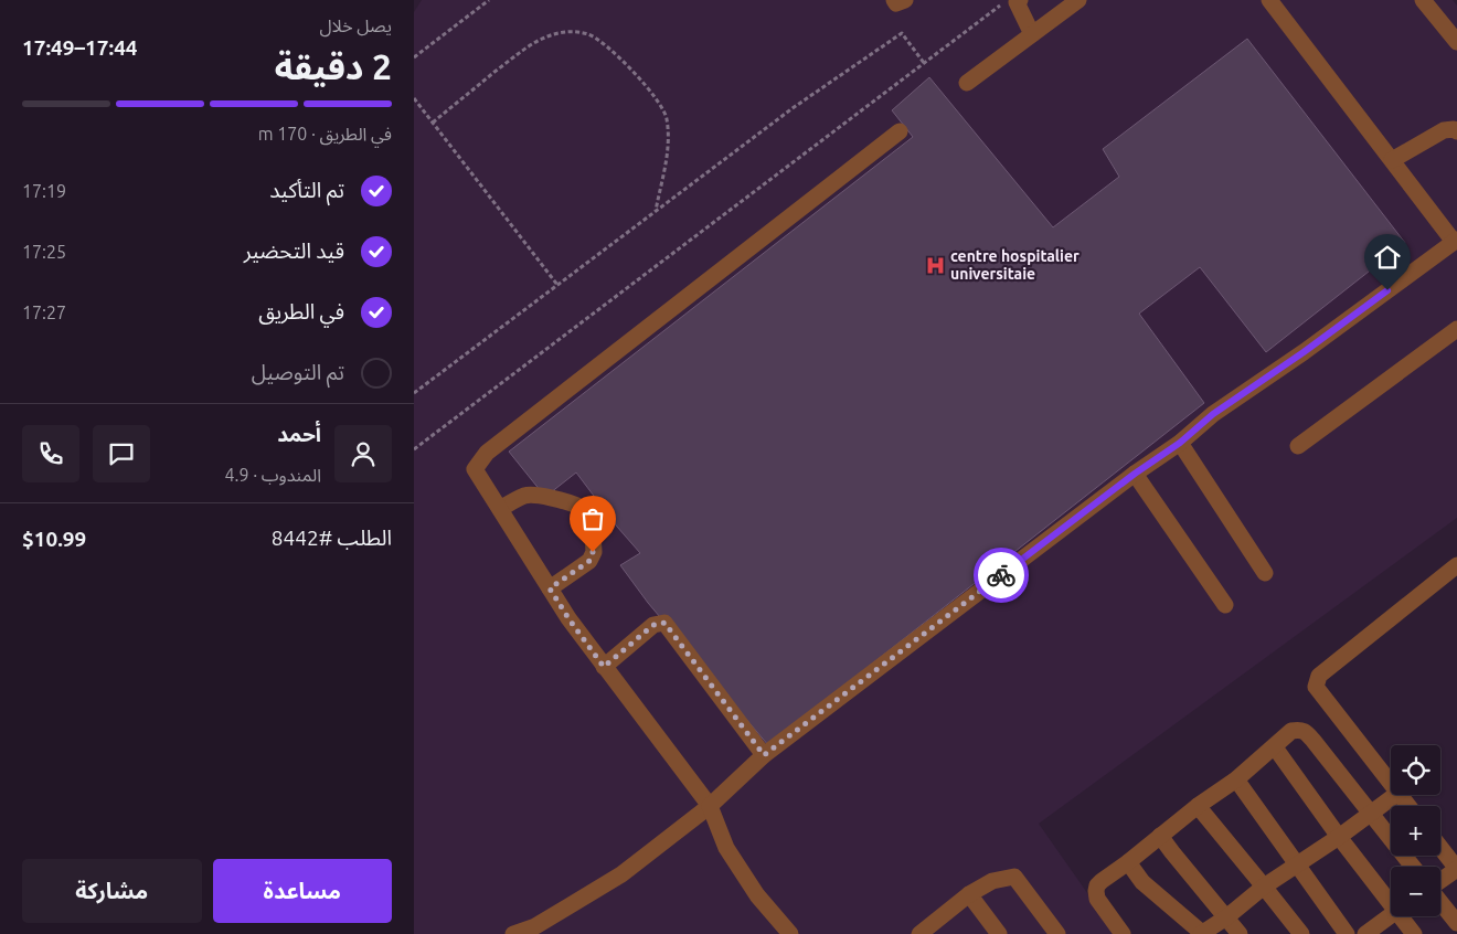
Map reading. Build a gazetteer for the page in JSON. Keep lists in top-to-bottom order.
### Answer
{
  "places": {
    "hospital": ["centre hospitalier universitaie"]
  },
  "page": {
    "heading": ["2 دقيقة", "يصل خلال", "17:44–17:49"],
    "panel": [
      "أحمد",
      "المندوب · 4.9",
      "الطلب #8442",
      "$10.99"
    ],
    "bar": "في الطريق · 170 m",
    "list": [
      ["تم التأكيد", "17:19"],
      ["قيد التحضير", "17:25"],
      ["في الطريق", "17:27"],
      "تم التوصيل"
    ],
    "map_buttons": ["+", "−"],
    "buttons": ["مساعدة", "مشاركة"]
  }
}
